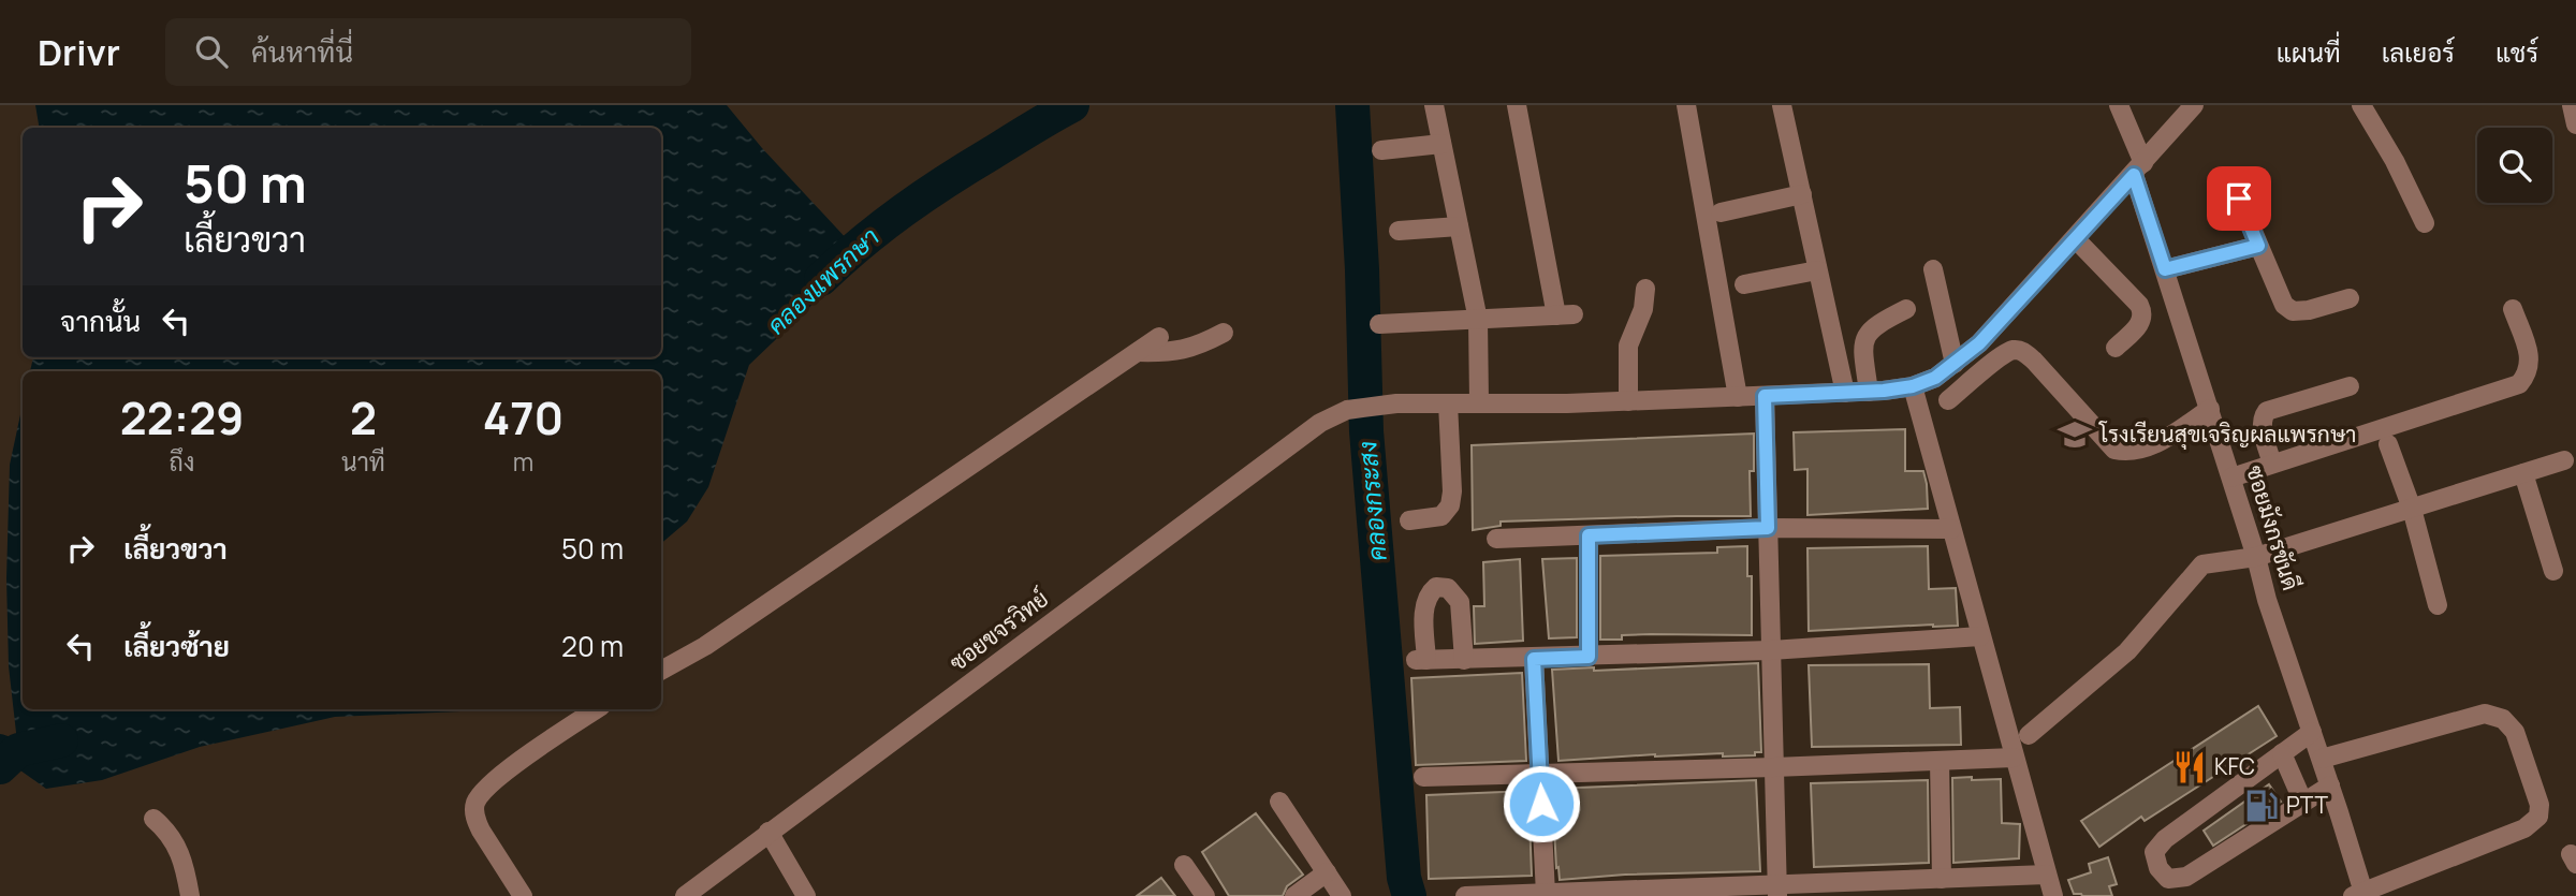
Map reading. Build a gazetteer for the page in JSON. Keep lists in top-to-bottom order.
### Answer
{
  "streets": {
    "street": ["ซอยมังกรขันดี", "ซอยขจรวิทย์"]
  },
  "crossings": [
    ["ซอยมังกรขันดี", "ซอยขจรวิทย์"]
  ],
  "water": ["คลองแพรกษา", "คลองกระสง"],
  "places": {
    "school or university": ["โรงเรียนสุขเจริญผลแพรกษา"],
    "restaurant": ["KFC"],
    "fuel station": ["PTT"]
  },
  "page": {
    "header": "Drivr",
    "search": "ค้นหาที่นี่",
    "nav": ["แผนที่", "เลเยอร์", "แชร์"],
    "turn": ["50 m", "เลี้ยวขวา"],
    "then": "จากนั้น",
    "eta": [
      "22:29",
      "ถึง",
      "2",
      "นาที",
      "470",
      "m"
    ],
    "list": [
      {
        "name": "เลี้ยวขวา",
        "value": "50 m"
      },
      {
        "name": "เลี้ยวซ้าย",
        "value": "20 m"
      }
    ]
  }
}
